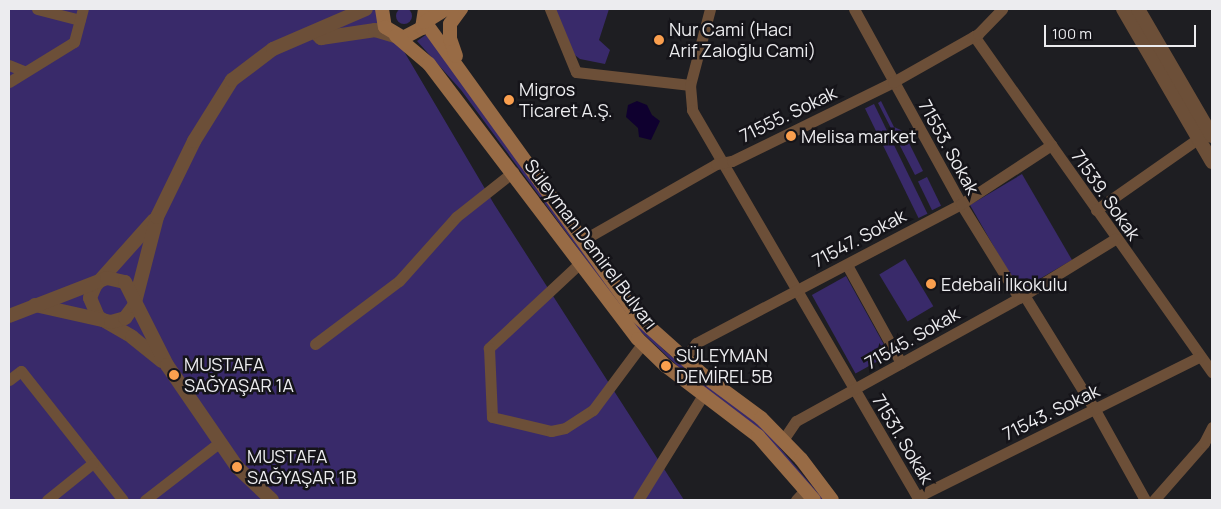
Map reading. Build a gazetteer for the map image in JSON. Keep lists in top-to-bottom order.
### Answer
{
  "streets": {
    "main road": ["Süleyman Demirel Bulvarı"],
    "street": [
      "71555. Sokak",
      "71553. Sokak",
      "71539. Sokak",
      "71547. Sokak",
      "71545. Sokak",
      "71543. Sokak",
      "71531. Sokak"
    ]
  },
  "crossings": [
    ["71555. Sokak", "71553. Sokak"],
    ["71555. Sokak", "71539. Sokak"],
    ["71555. Sokak", "Süleyman Demirel Bulvarı"],
    ["71555. Sokak", "71531. Sokak"],
    ["71553. Sokak", "71547. Sokak"],
    ["71553. Sokak", "71545. Sokak"],
    ["71553. Sokak", "71543. Sokak"],
    ["71539. Sokak", "71547. Sokak"],
    ["71539. Sokak", "71545. Sokak"],
    ["71539. Sokak", "71543. Sokak"],
    ["71547. Sokak", "Süleyman Demirel Bulvarı"],
    ["71547. Sokak", "71531. Sokak"],
    ["Süleyman Demirel Bulvarı", "71545. Sokak"],
    ["71545. Sokak", "71531. Sokak"],
    ["71543. Sokak", "71531. Sokak"]
  ],
  "places": [
    "Nur Cami (Hacı Arif Zaloğlu Cami)",
    "Migros Ticaret A.Ş.",
    "Melisa market",
    "Edebali İlkokulu",
    "SÜLEYMAN DEMİREL 5B",
    "MUSTAFA SAĞYAŞAR 1A",
    "MUSTAFA SAĞYAŞAR 1B"
  ],
  "scale_bar": "100 m"
}
